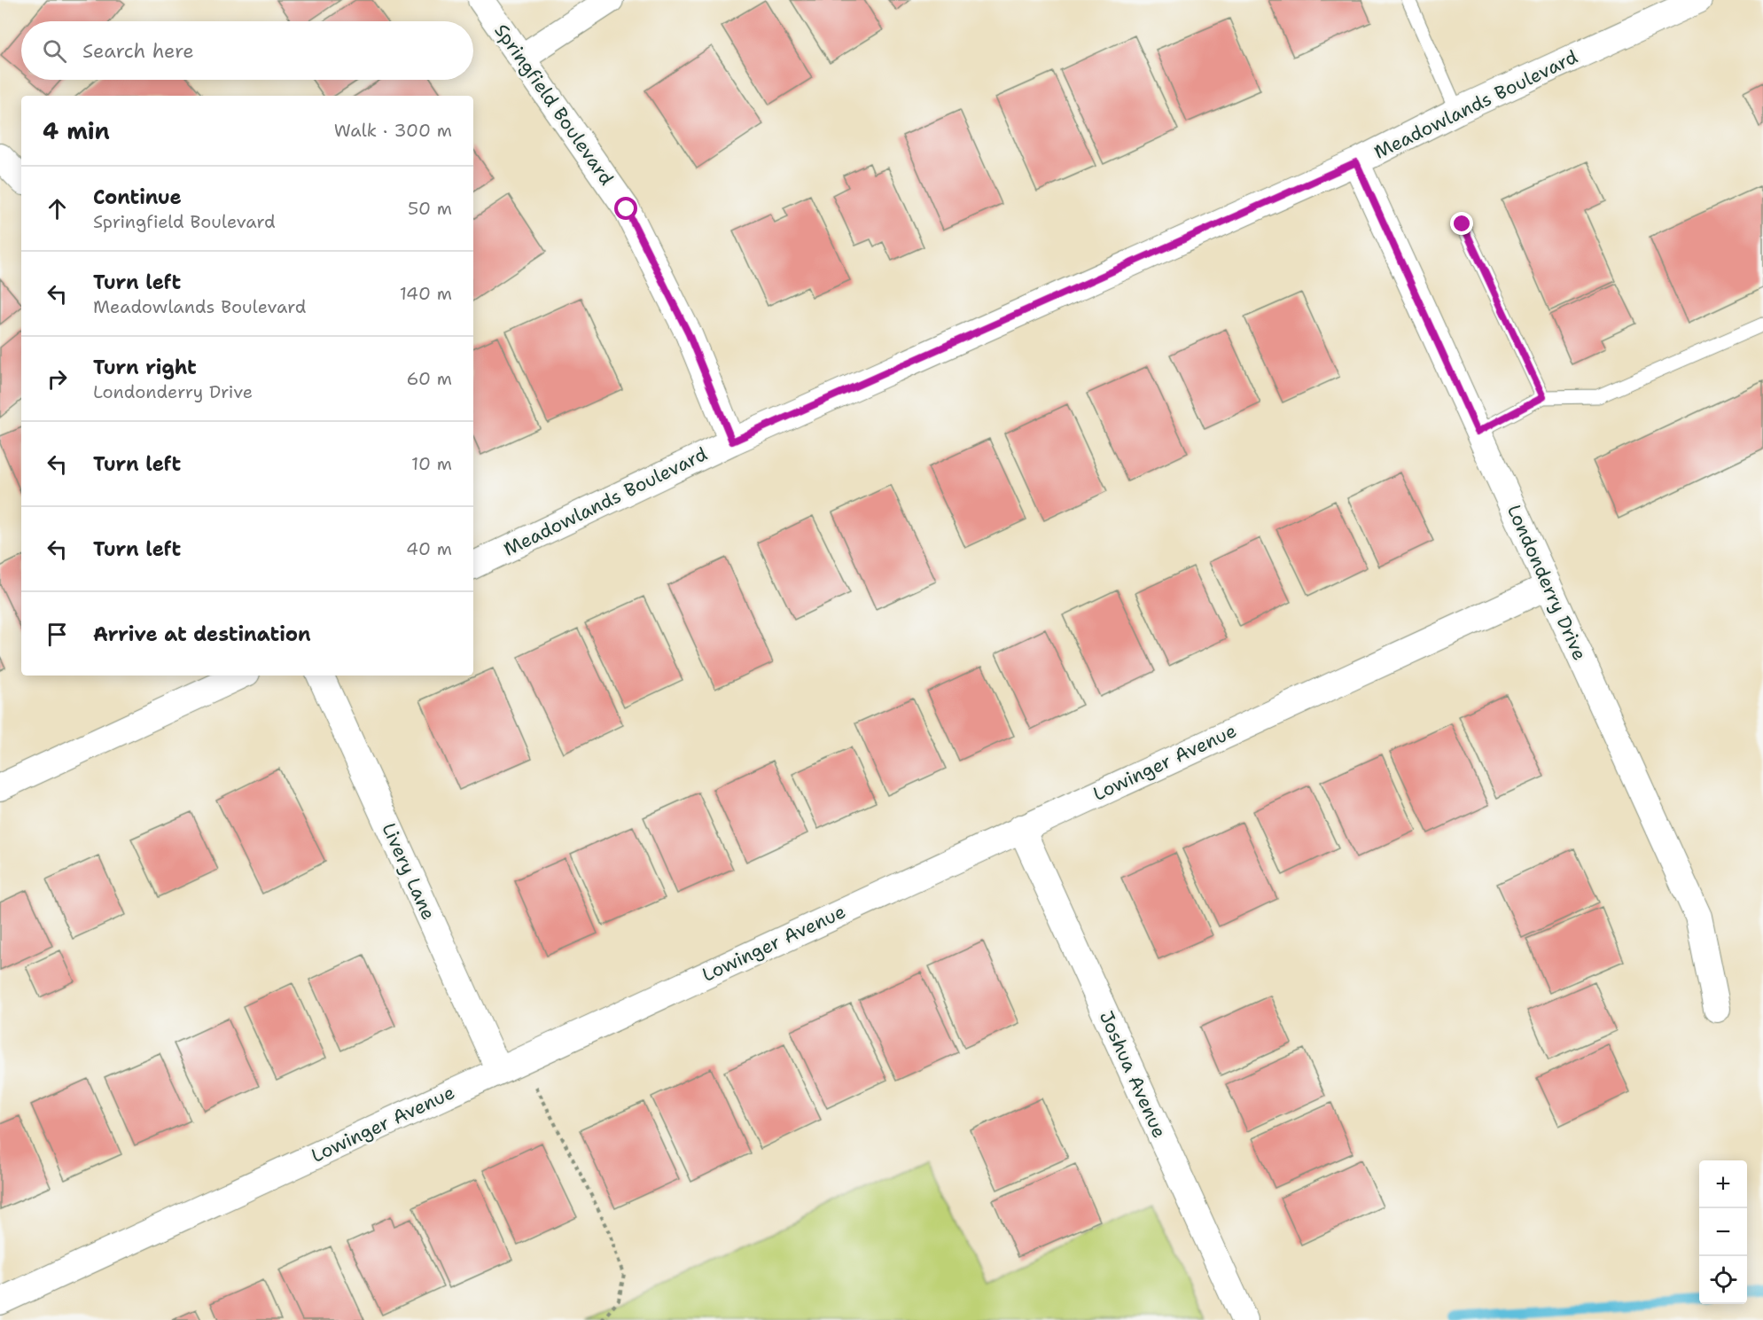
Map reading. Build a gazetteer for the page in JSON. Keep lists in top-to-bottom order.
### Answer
{
  "streets": {
    "street": [
      "Springfield Boulevard",
      "Meadowlands Boulevard",
      "Londonderry Drive",
      "Lowinger Avenue",
      "Livery Lane",
      "Joshua Avenue"
    ]
  },
  "crossings": [
    ["Springfield Boulevard", "Meadowlands Boulevard"],
    ["Meadowlands Boulevard", "Londonderry Drive"],
    ["Londonderry Drive", "Lowinger Avenue"],
    ["Lowinger Avenue", "Livery Lane"],
    ["Lowinger Avenue", "Joshua Avenue"]
  ],
  "page": {
    "search": "Search here",
    "heading": ["4 min", "Walk · 300 m"],
    "list": [
      ["Continue", "Springfield Boulevard", "50 m"],
      ["Turn left", "Meadowlands Boulevard", "140 m"],
      ["Turn right", "Londonderry Drive", "60 m"],
      ["Turn left", "10 m"],
      ["Turn left", "40 m"],
      "Arrive at destination"
    ],
    "map_buttons": ["+", "−"]
  }
}
